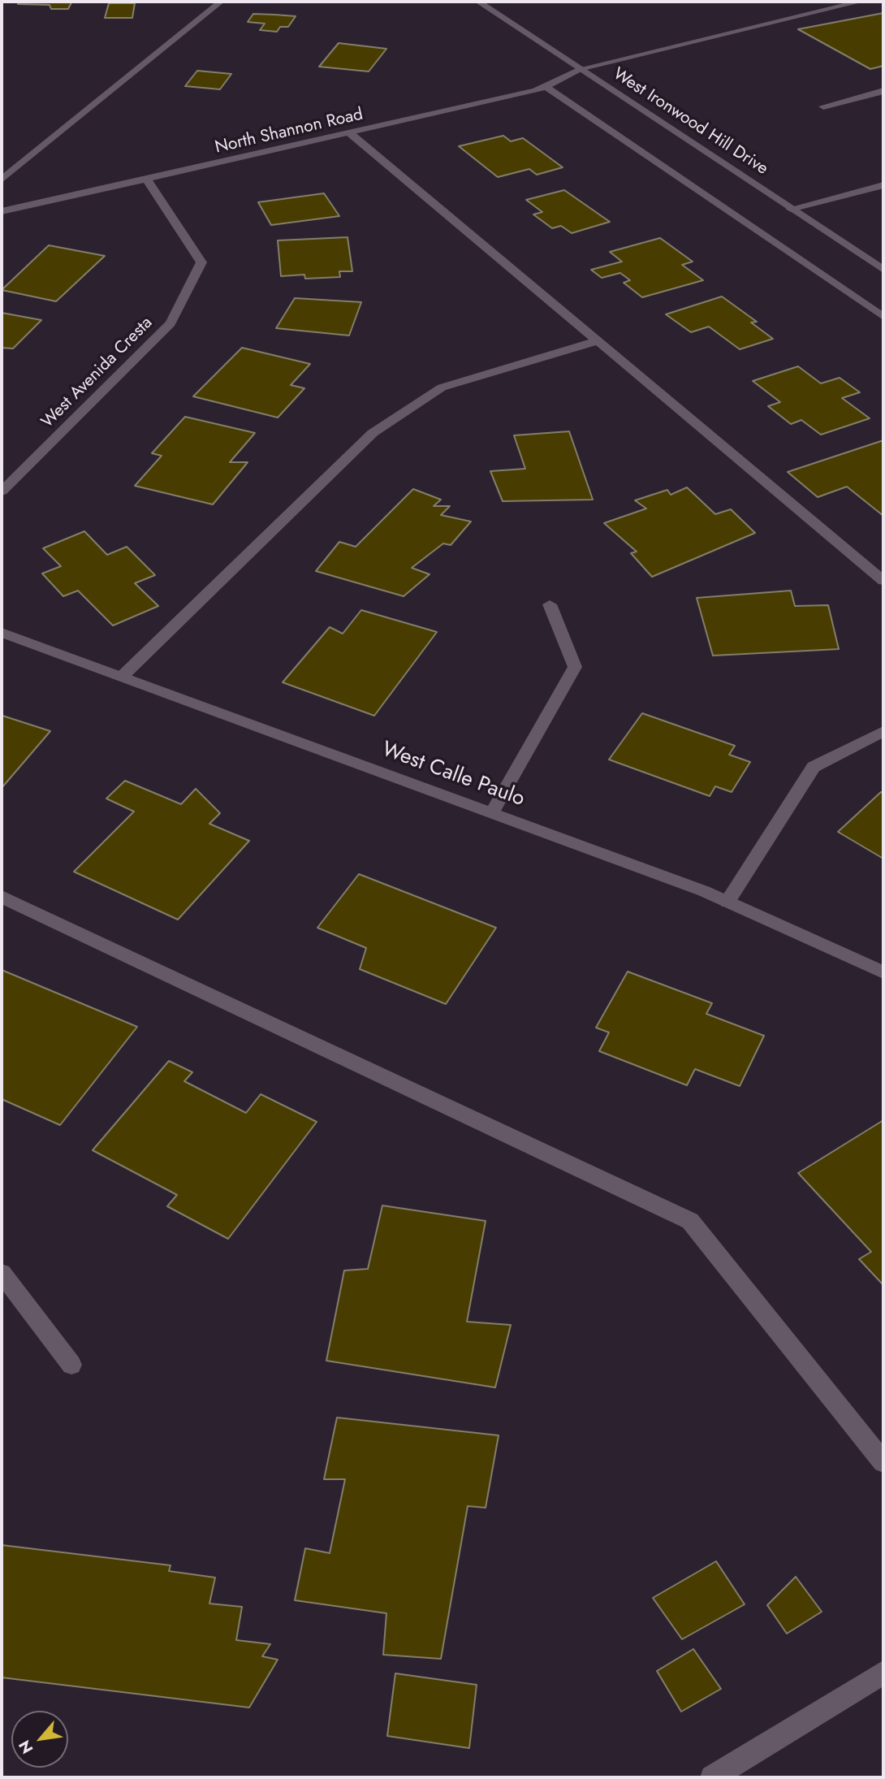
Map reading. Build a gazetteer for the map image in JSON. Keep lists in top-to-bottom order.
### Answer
{
  "streets": {
    "street": [
      "West Ironwood Hill Drive",
      "North Shannon Road",
      "West Avenida Cresta",
      "West Calle Paulo"
    ]
  },
  "crossings": [
    ["West Ironwood Hill Drive", "North Shannon Road"],
    ["North Shannon Road", "West Avenida Cresta"]
  ],
  "north": "bottom left"
}
